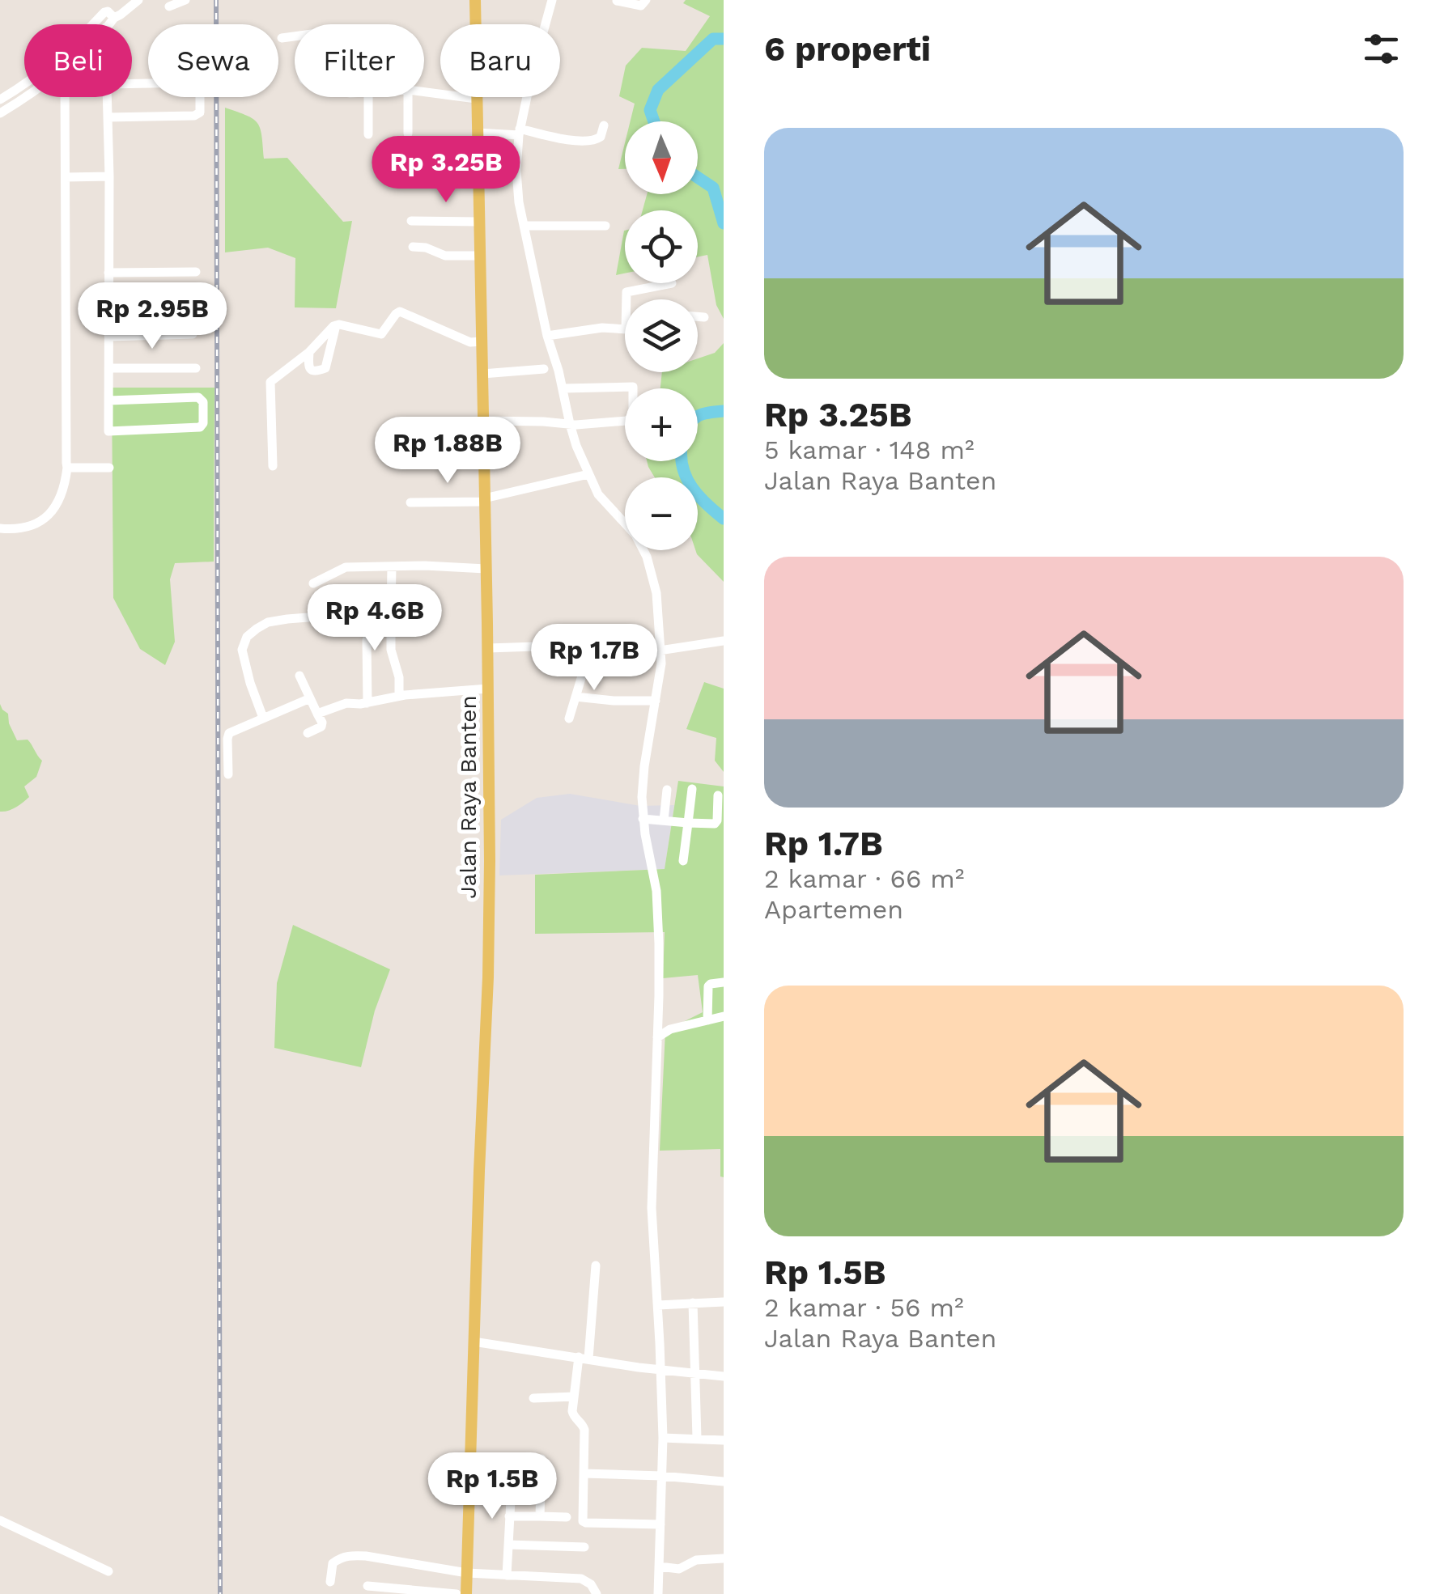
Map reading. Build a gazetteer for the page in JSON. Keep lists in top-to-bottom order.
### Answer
{
  "streets": {
    "main road": ["Jalan Raya Banten"]
  },
  "north": "bottom",
  "page": {
    "heading": "6 properti",
    "chip": [
      "Beli",
      "Sewa",
      "Filter",
      "Baru"
    ],
    "list": [
      {
        "name": "Rp 3.25B",
        "note": "5 kamar · 148 m² · Jalan Raya Banten"
      },
      {
        "name": "Rp 1.7B",
        "note": "2 kamar · 66 m² · Apartemen"
      },
      {
        "name": "Rp 1.5B",
        "note": "2 kamar · 56 m² · Jalan Raya Banten"
      }
    ],
    "map_buttons": ["+", "−"],
    "price": [
      "Rp 3.25B",
      "Rp 2.95B",
      "Rp 1.88B",
      "Rp 4.6B",
      "Rp 1.7B",
      "Rp 1.5B"
    ]
  }
}
